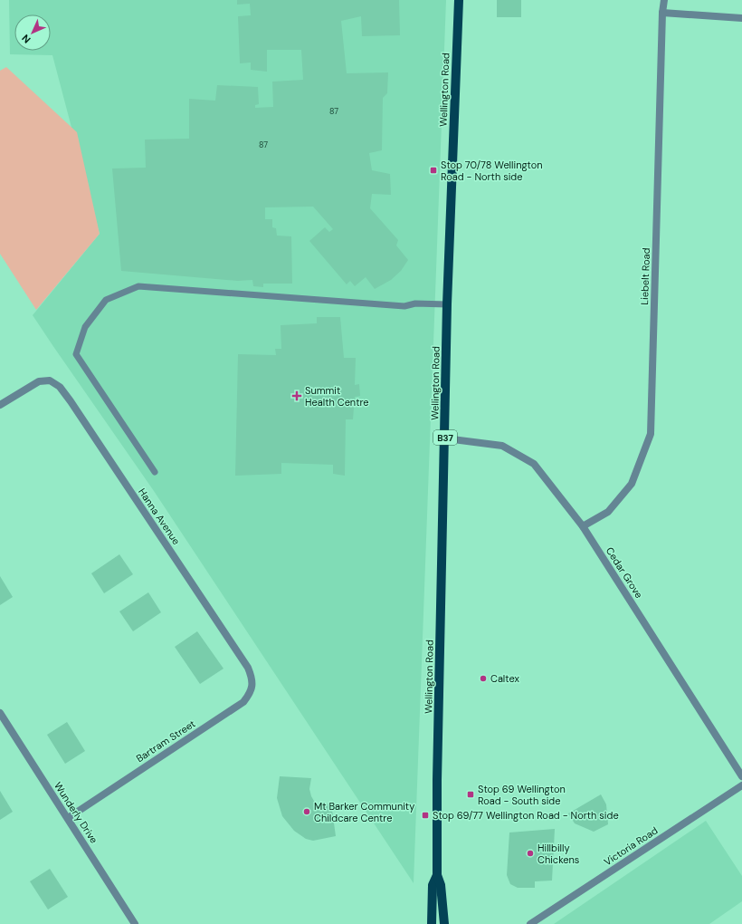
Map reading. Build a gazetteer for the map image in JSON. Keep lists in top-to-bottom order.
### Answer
{
  "streets": {
    "main road": ["Wellington Road", "B37"],
    "street": [
      "Liebelt Road",
      "Hanna Avenue",
      "Cedar Grove",
      "Bartram Street",
      "Wunderly Drive",
      "Victoria Road"
    ]
  },
  "crossings": [
    ["Wellington Road", "Cedar Grove"],
    ["Liebelt Road", "Cedar Grove"],
    ["Hanna Avenue", "Bartram Street"],
    ["Bartram Street", "Wunderly Drive"]
  ],
  "places": {
    "transit": ["Stop 70/78 Wellington Road - North side", "Stop 69 Wellington Road - South side", "Stop 69/77 Wellington Road - North side"],
    "health": ["Summit Health Centre"],
    "other": ["Caltex", "Mt Barker Community Childcare Centre", "Hillbilly Chickens"]
  },
  "house_numbers": ["87", "87"],
  "north": "bottom left"
}
